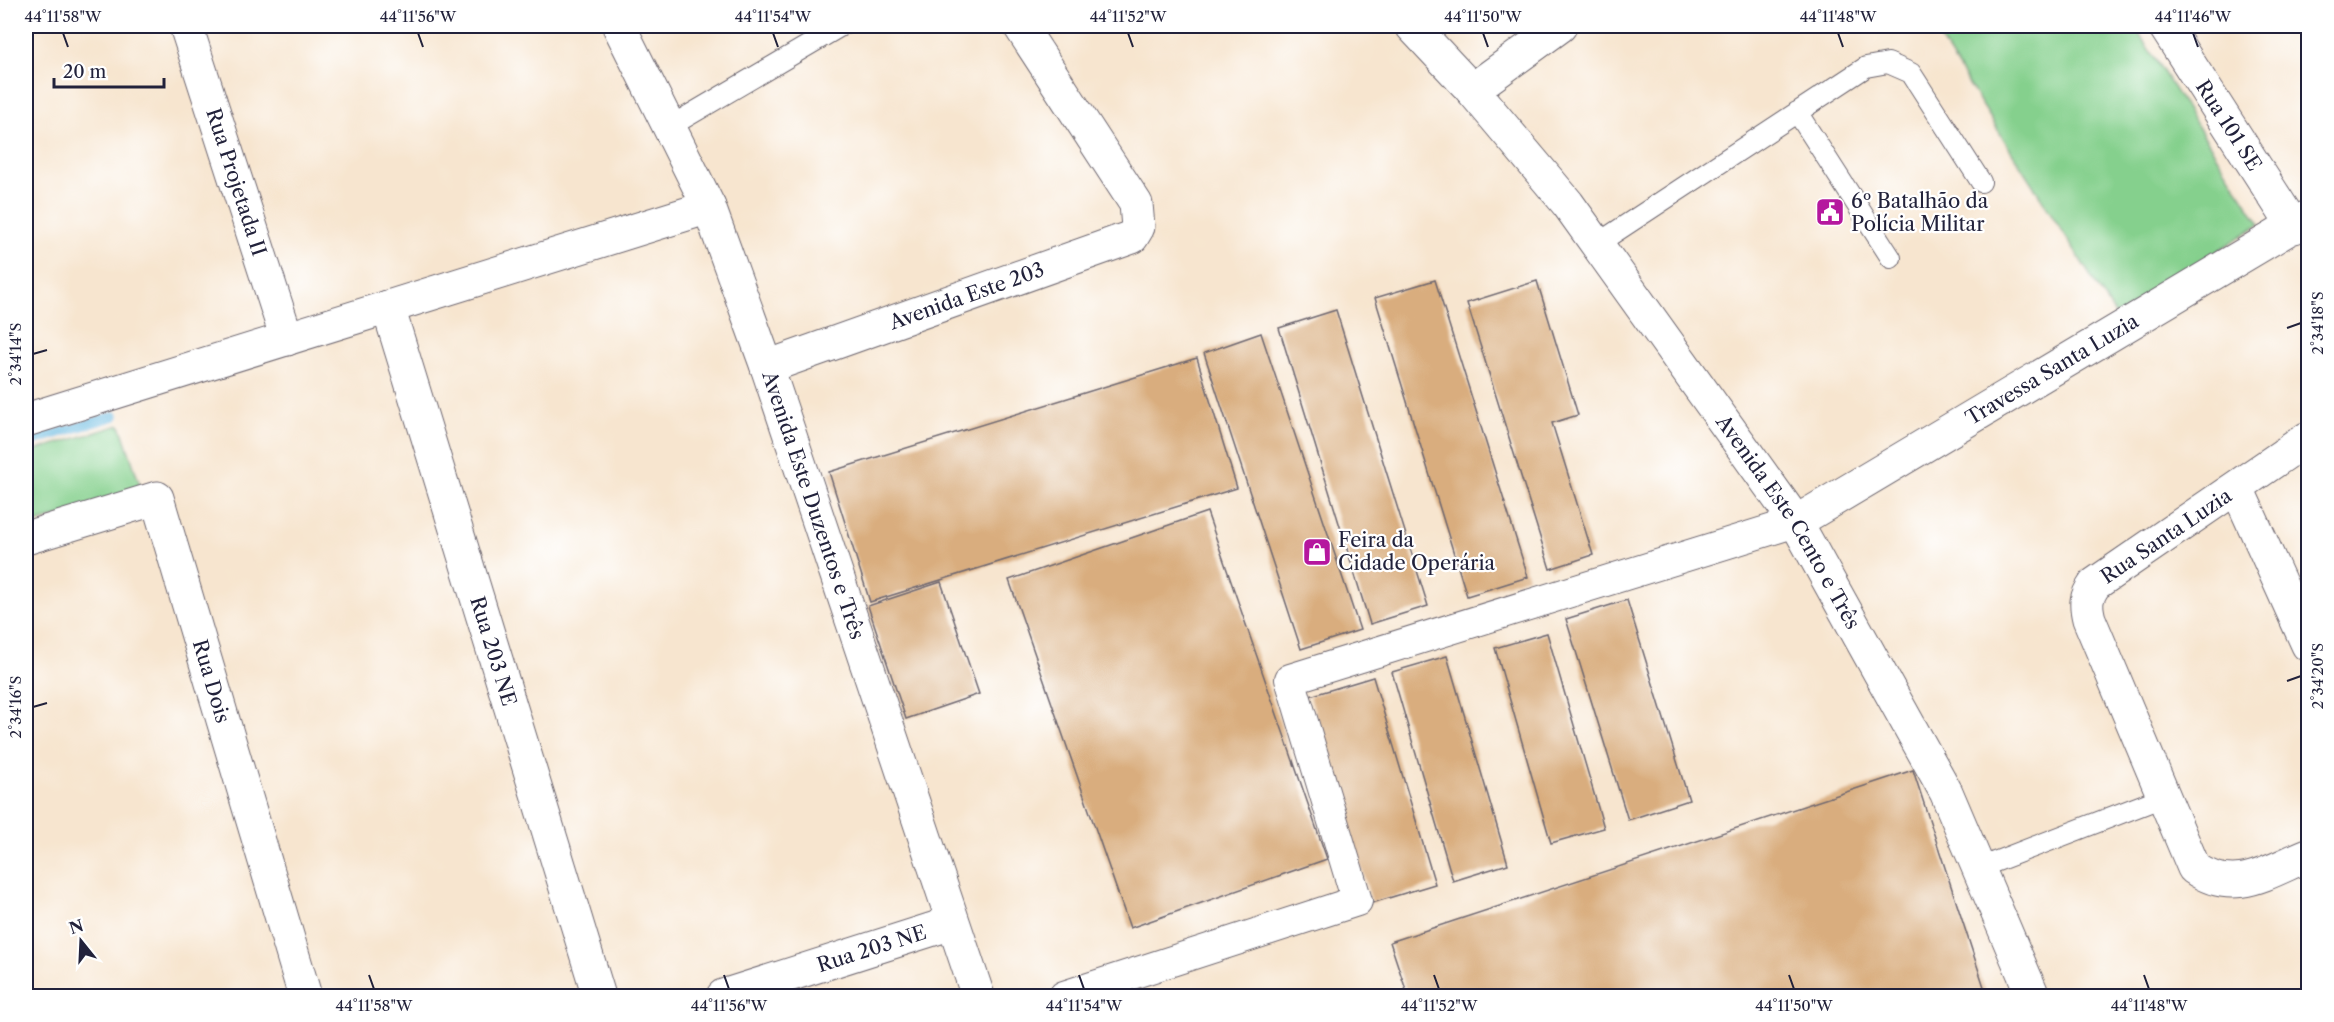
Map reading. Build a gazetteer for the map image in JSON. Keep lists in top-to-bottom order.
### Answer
{
  "streets": {
    "street": [
      "Rua 101 SE",
      "Rua Projetada II",
      "Avenida Este 203",
      "Travessa Santa Luzia",
      "Avenida Este Duzentos e Três",
      "Avenida Este Cento e Três",
      "Rua Santa Luzia",
      "Rua 203 NE",
      "Rua Dois"
    ]
  },
  "crossings": [
    ["Rua 101 SE", "Travessa Santa Luzia"],
    ["Avenida Este 203", "Avenida Este Duzentos e Três"],
    ["Travessa Santa Luzia", "Avenida Este Cento e Três"],
    ["Avenida Este Duzentos e Três", "Rua 203 NE"]
  ],
  "places": {
    "public building": ["6º Batalhão da Polícia Militar"],
    "shop": ["Feira da Cidade Operária"]
  },
  "scale_bar": "20 m",
  "north": "top",
  "coordinates": [
    "44°11'58\"W",
    "44°11'56\"W",
    "44°11'54\"W",
    "44°11'52\"W",
    "44°11'50\"W",
    "44°11'48\"W",
    "44°11'46\"W",
    "2°34'18\"S",
    "2°34'14\"S",
    "2°34'20\"S",
    "2°34'16\"S"
  ]
}
